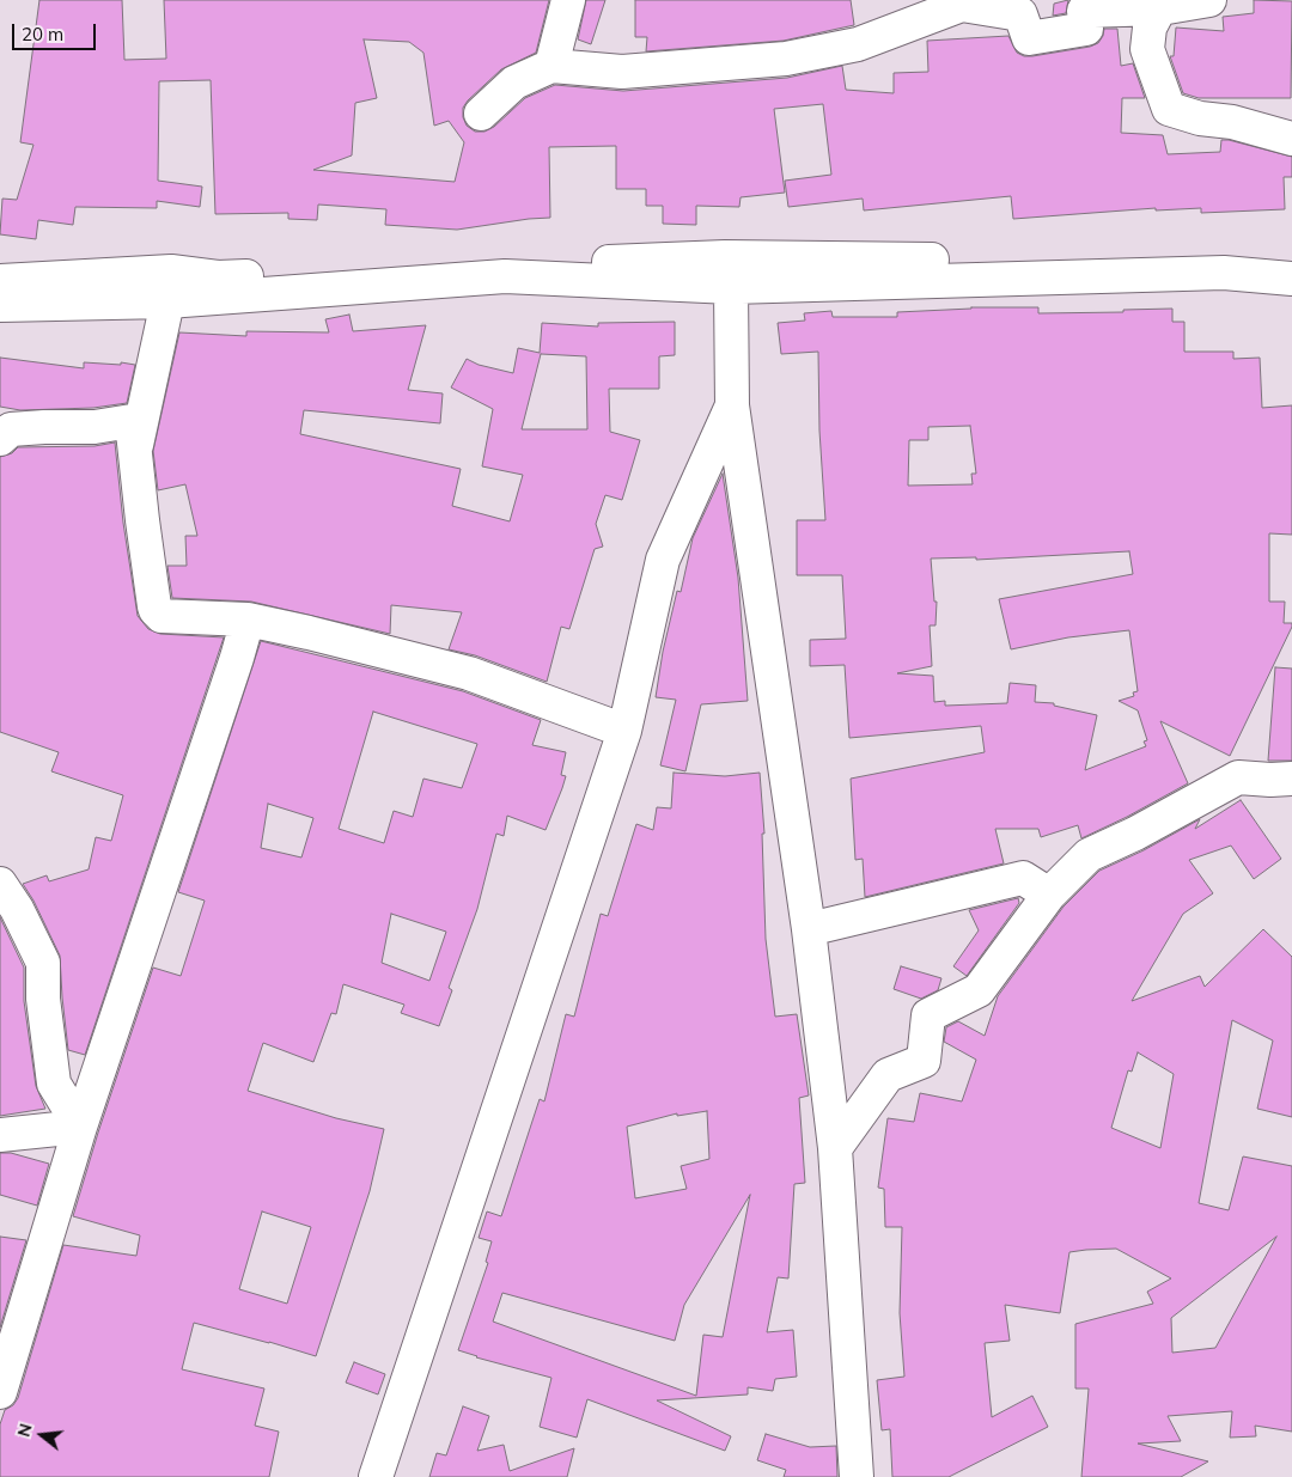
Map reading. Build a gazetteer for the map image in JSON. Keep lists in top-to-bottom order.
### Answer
{
  "scale_bar": "20 m",
  "north": "left"
}
